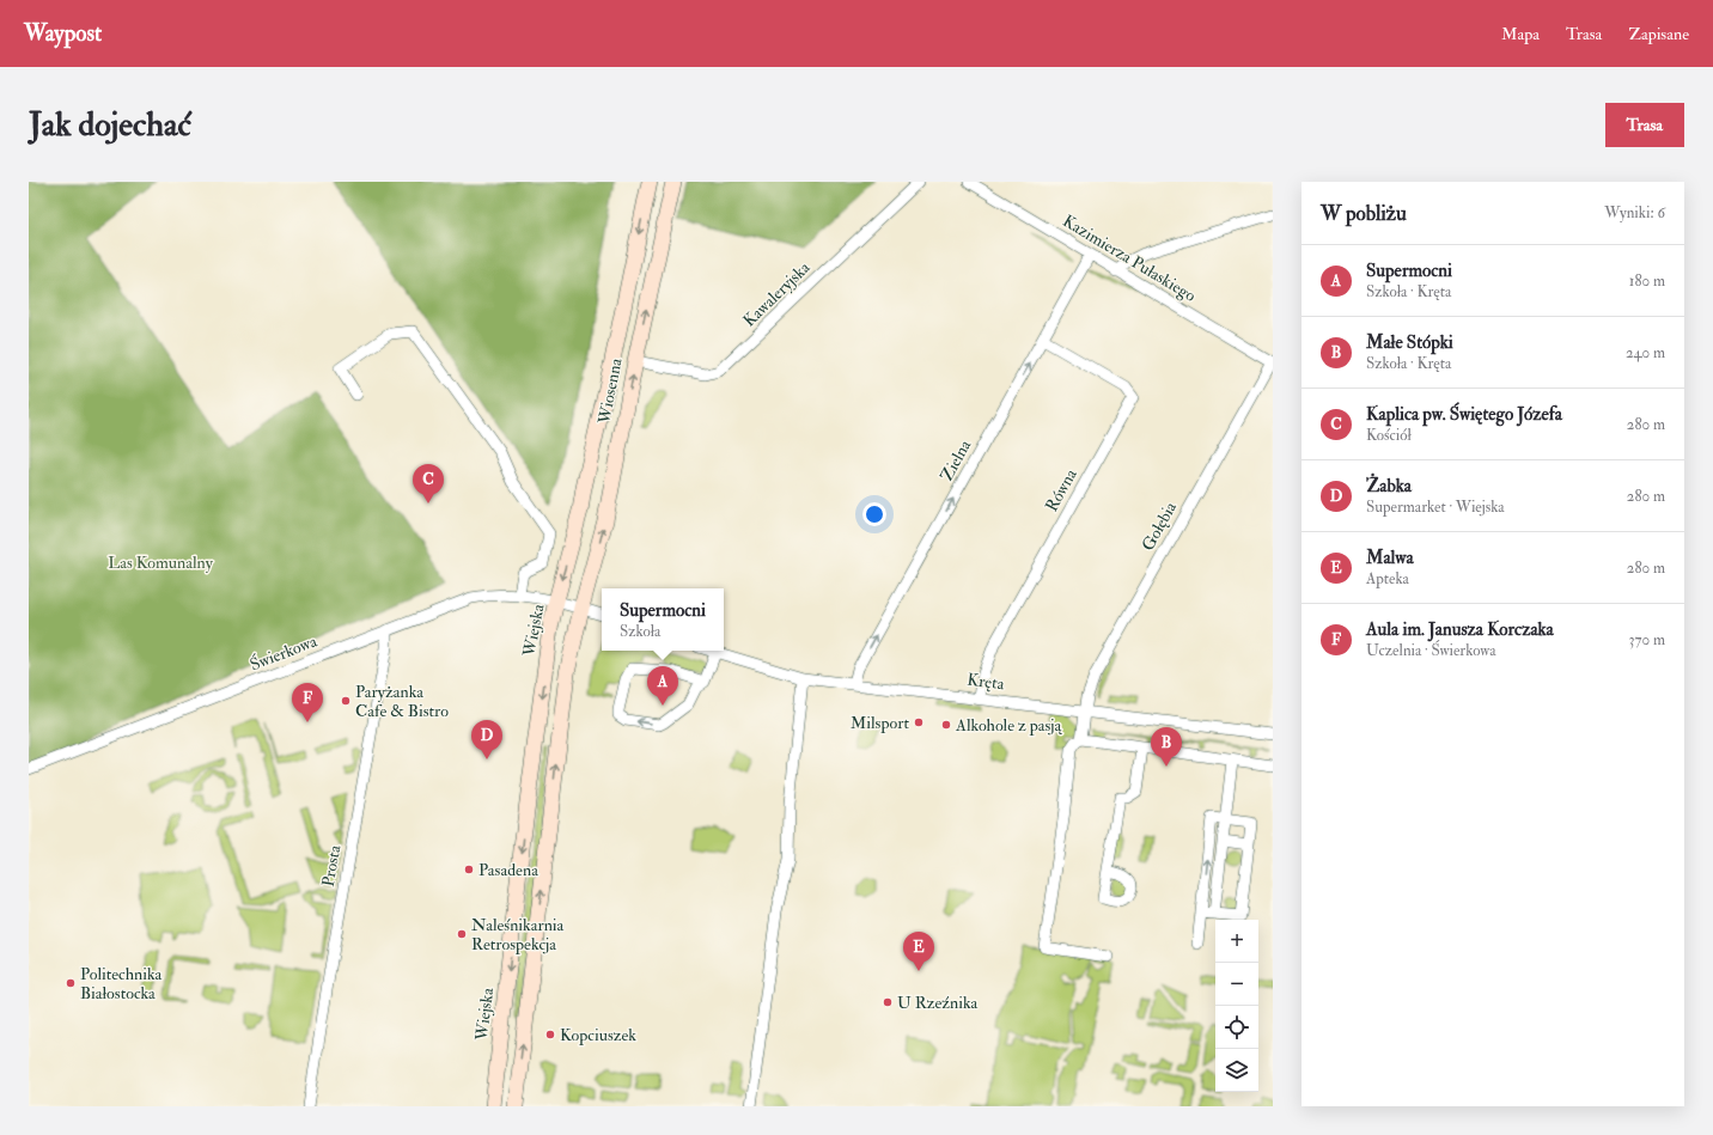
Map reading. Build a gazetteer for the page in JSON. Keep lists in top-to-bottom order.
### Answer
{
  "streets": {
    "main road": ["Wiosenna", "Wiejska"],
    "street": [
      "Kazimierza Pułaskiego",
      "Kawaleryjska",
      "Zielna",
      "Równa",
      "Gołębia",
      "Świerkowa",
      "Kręta",
      "Prosta"
    ]
  },
  "crossings": [
    ["Kazimierza Pułaskiego", "Zielna"],
    ["Kazimierza Pułaskiego", "Gołębia"],
    ["Kawaleryjska", "Wiosenna"],
    ["Wiosenna", "Wiejska"],
    ["Wiosenna", "Świerkowa"],
    ["Zielna", "Równa"],
    ["Zielna", "Kręta"],
    ["Równa", "Kręta"],
    ["Gołębia", "Kręta"],
    ["Wiejska", "Świerkowa"],
    ["Świerkowa", "Prosta"]
  ],
  "one_way": ["Zielna"],
  "parks": ["Las Komunalny"],
  "places": [
    "Paryżanka Cafe & Bistro",
    "Milsport",
    "Alkohole z pasją",
    "Pasadena",
    "Naleśnikarnia Retrospekcja",
    "Politechnika Białostocka",
    "U Rzeźnika",
    "Kopciuszek"
  ],
  "page": {
    "header": "Waypost",
    "nav": ["Mapa", "Trasa", "Zapisane"],
    "buttons": "Trasa",
    "title": "Jak dojechać",
    "heading": ["W pobliżu", "Wyniki: 6"],
    "list": [
      {
        "mark": "A",
        "name": "Supermocni",
        "note": "Szkoła · Kręta",
        "value": "180 m"
      },
      {
        "mark": "B",
        "name": "Małe Stópki",
        "note": "Szkoła · Kręta",
        "value": "240 m"
      },
      {
        "mark": "C",
        "name": "Kaplica pw. Świętego Józefa",
        "note": "Kościół",
        "value": "280 m"
      },
      {
        "mark": "D",
        "name": "Żabka",
        "note": "Supermarket · Wiejska",
        "value": "280 m"
      },
      {
        "mark": "E",
        "name": "Malwa",
        "note": "Apteka",
        "value": "280 m"
      },
      {
        "mark": "F",
        "name": "Aula im. Janusza Korczaka",
        "note": "Uczelnia · Świerkowa",
        "value": "370 m"
      }
    ],
    "pins": [
      "C",
      "A",
      "F",
      "D",
      "B",
      "E"
    ],
    "popup": ["Supermocni", "Szkoła"],
    "map_buttons": ["+", "−"]
  }
}
